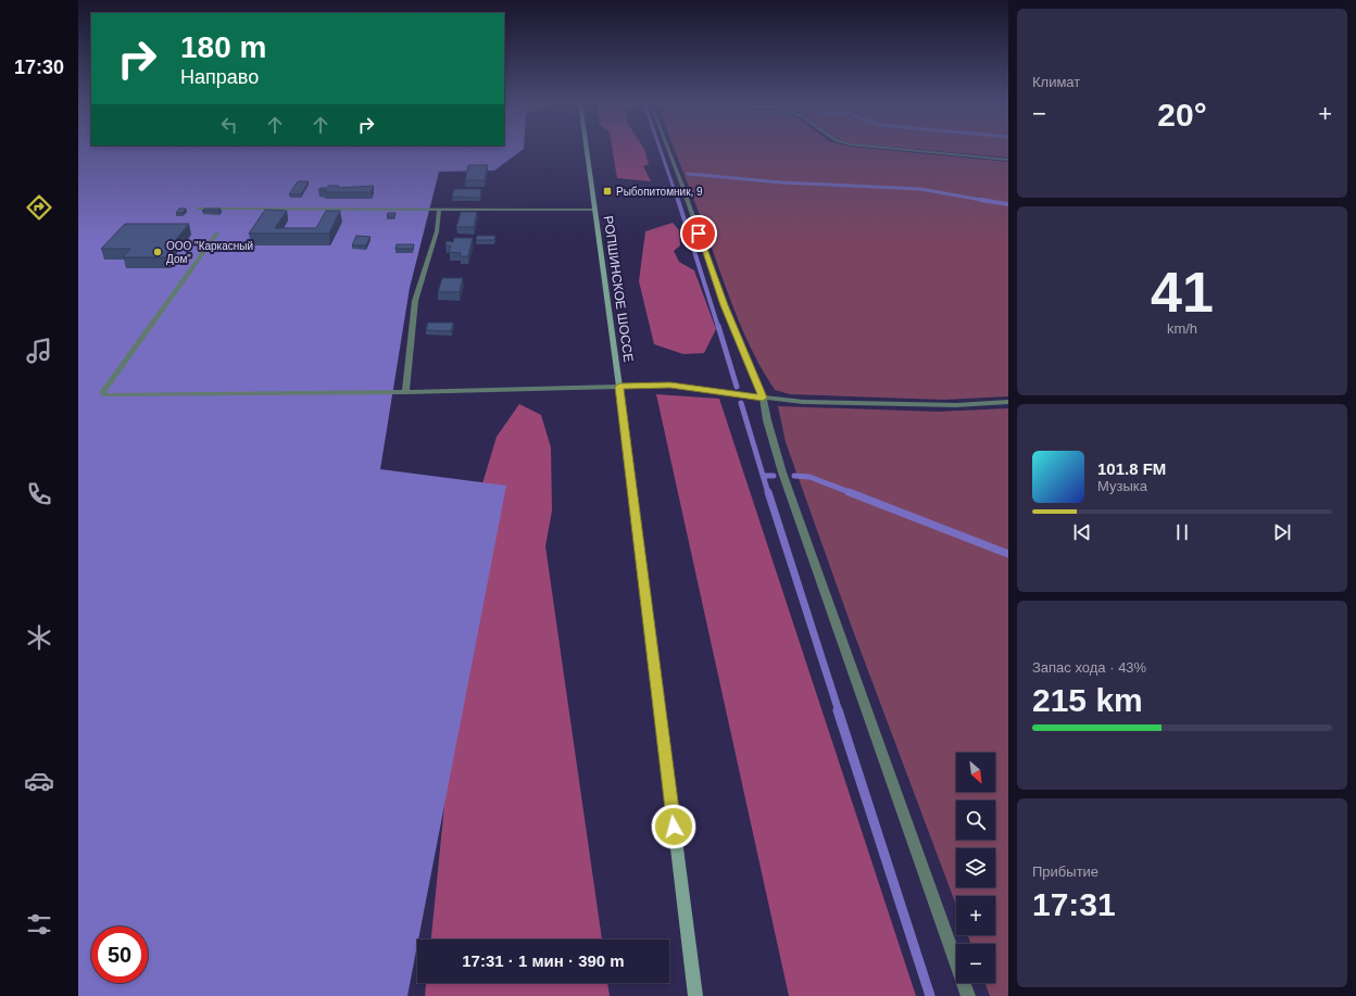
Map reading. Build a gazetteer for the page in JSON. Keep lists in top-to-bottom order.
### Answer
{
  "streets": {
    "main road": ["РОПШИНСКОЕ ШОССЕ"]
  },
  "places": {
    "transit": ["Рыбопитомник, 9"],
    "other": ["ООО \"Каркасный Дом\""]
  },
  "north": "bottom right",
  "page": {
    "tabs": "17:30",
    "tile": [
      "Климат",
      ["41", "km/h"],
      ["Запас хода · 43%", "215 km"],
      ["Прибытие", "17:31"]
    ],
    "turn": ["180 m", "Направо"],
    "heat": ["−", "20°", "+"],
    "song": ["101.8 FM", "Музыка"],
    "map_buttons": ["+", "−"],
    "limit": "50",
    "trip": "17:31 · 1 мин · 390 m"
  }
}
